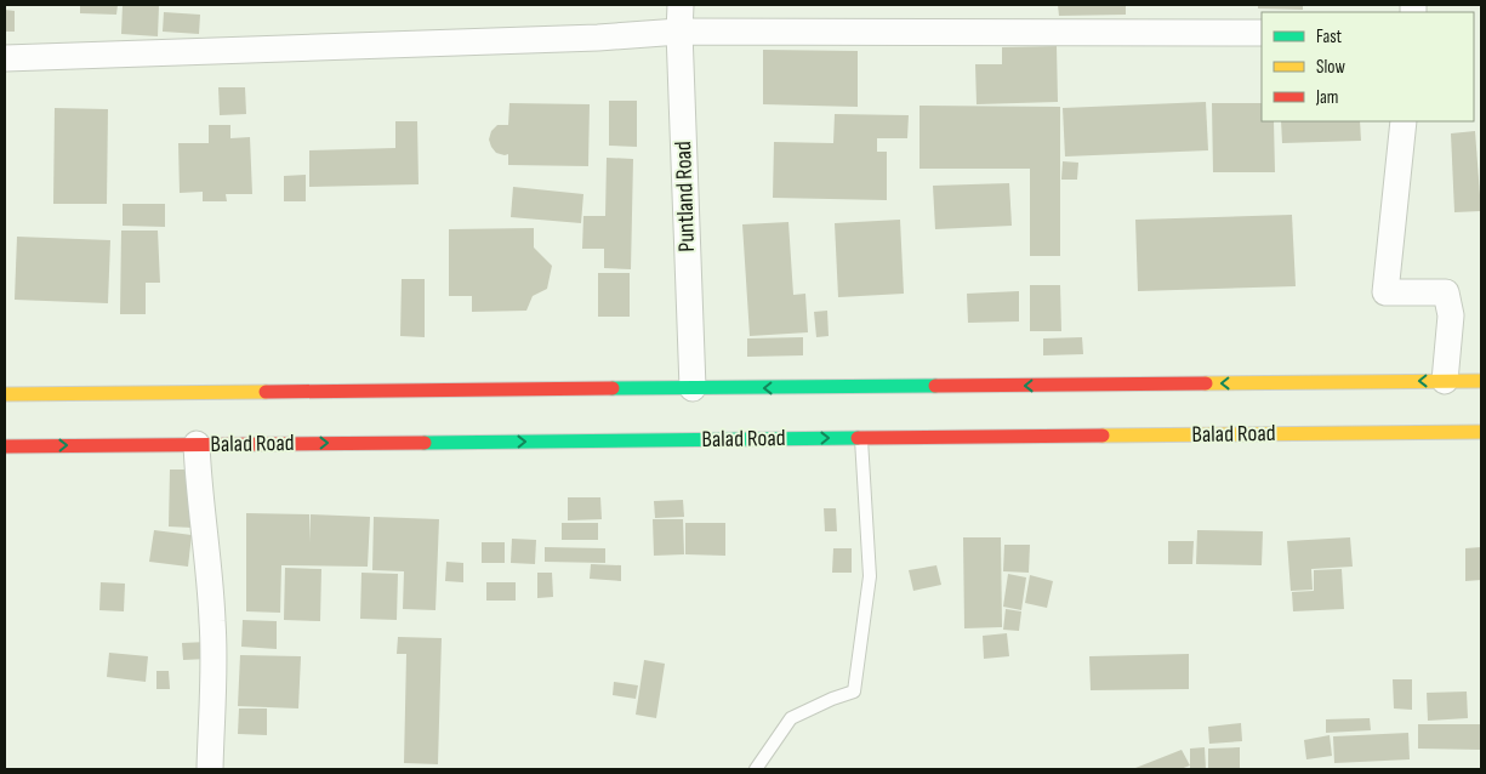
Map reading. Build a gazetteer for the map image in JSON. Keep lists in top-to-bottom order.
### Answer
{
  "streets": {
    "highway": ["Balad Road"],
    "street": ["Puntland Road"]
  },
  "legend": ["Fast", "Slow", "Jam"]
}
